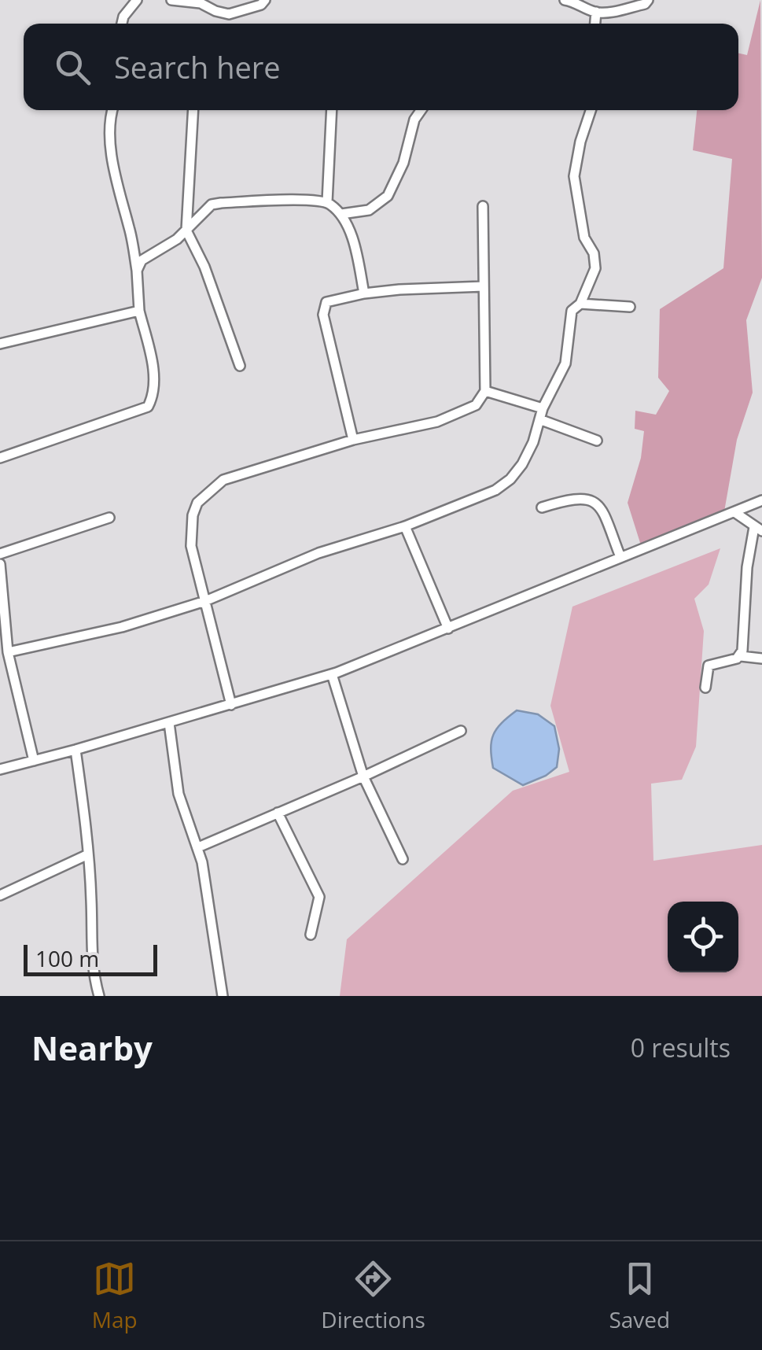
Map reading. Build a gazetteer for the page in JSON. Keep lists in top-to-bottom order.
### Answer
{
  "scale_bar": "100 m",
  "page": {
    "search": "Search here",
    "scale": "100 m",
    "heading": ["Nearby", "0 results"],
    "nav": ["Map", "Directions", "Saved"]
  }
}
